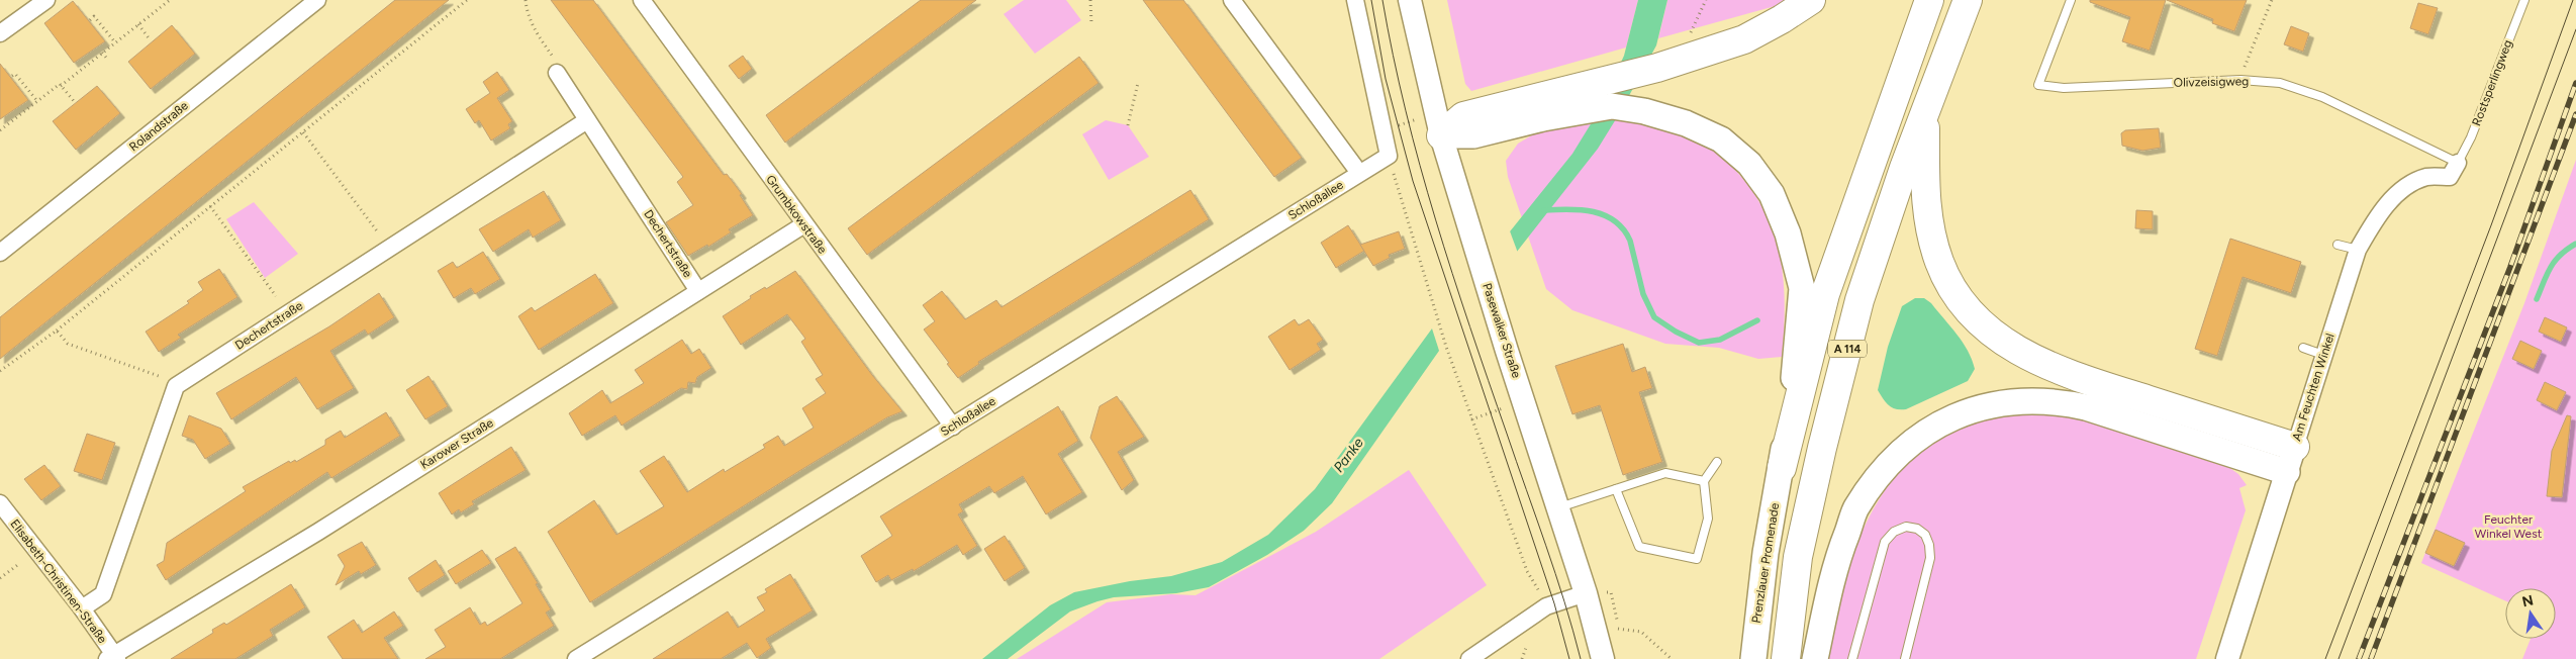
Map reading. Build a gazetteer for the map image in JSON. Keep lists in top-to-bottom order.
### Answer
{
  "streets": {
    "highway": ["A 114"],
    "main road": ["Pasewalker Straße", "Am Feuchten Winkel", "Prenzlauer Promenade"],
    "street": [
      "Rolandstraße",
      "Schloßallee",
      "Grumbkowstraße",
      "Dechertstraße",
      "Karower Straße",
      "Elisabeth-Christinen-Straße"
    ],
    "lane": ["Olivzeisigweg", "Rostsperlingweg"]
  },
  "crossings": [
    ["Olivzeisigweg", "Rostsperlingweg"],
    ["Olivzeisigweg", "Am Feuchten Winkel"],
    ["Rostsperlingweg", "Am Feuchten Winkel"],
    ["Schloßallee", "Grumbkowstraße"],
    ["Grumbkowstraße", "Karower Straße"],
    ["Dechertstraße", "Karower Straße"],
    ["Dechertstraße", "Elisabeth-Christinen-Straße"],
    ["Pasewalker Straße", "Prenzlauer Promenade"],
    ["A 114", "Prenzlauer Promenade"],
    ["Karower Straße", "Elisabeth-Christinen-Straße"]
  ],
  "water": ["Panke"],
  "parks": ["Feuchter Winkel West"],
  "north": "top"
}
